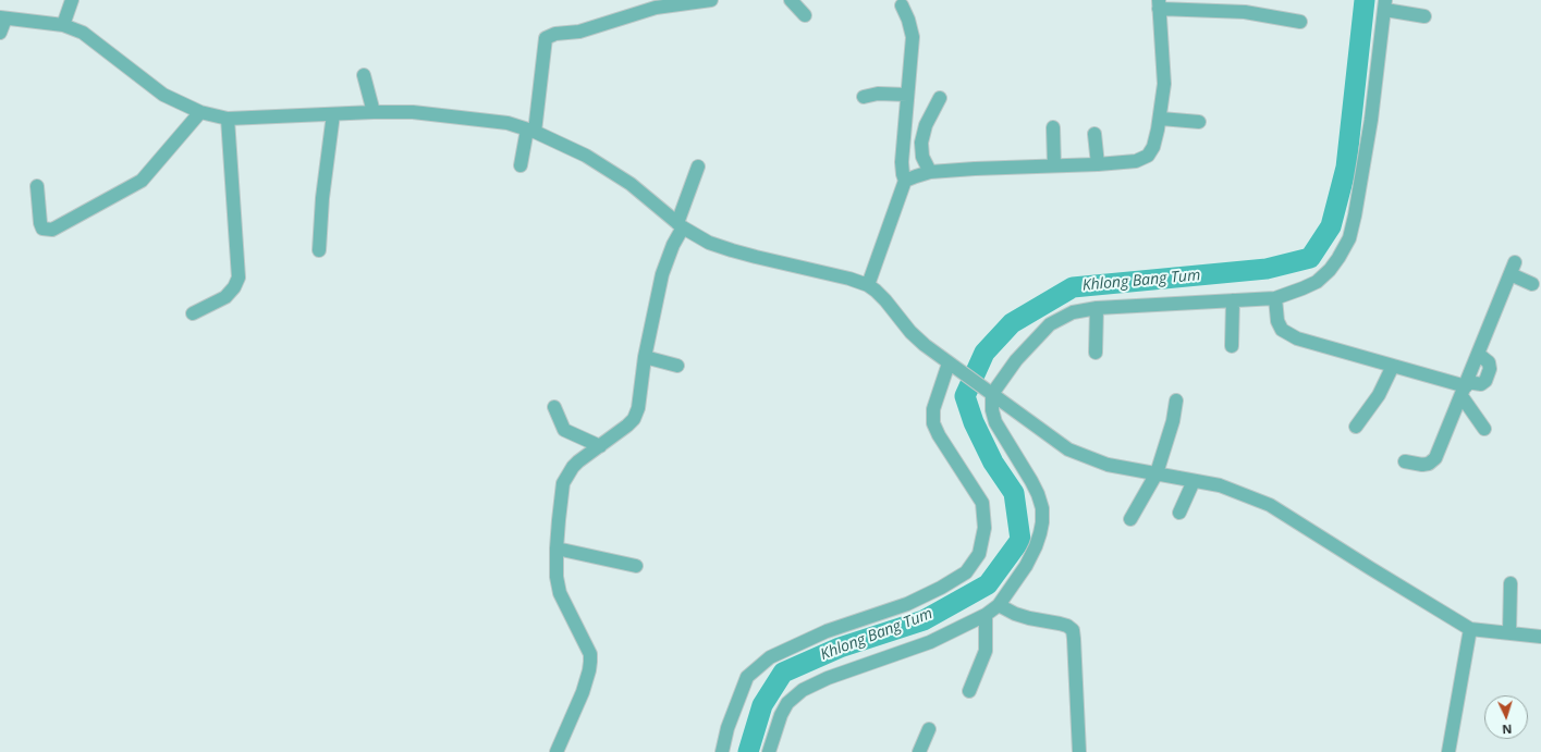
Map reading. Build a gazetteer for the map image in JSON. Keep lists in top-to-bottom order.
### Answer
{
  "water": ["Khlong Bang Tum"],
  "north": "bottom"
}
